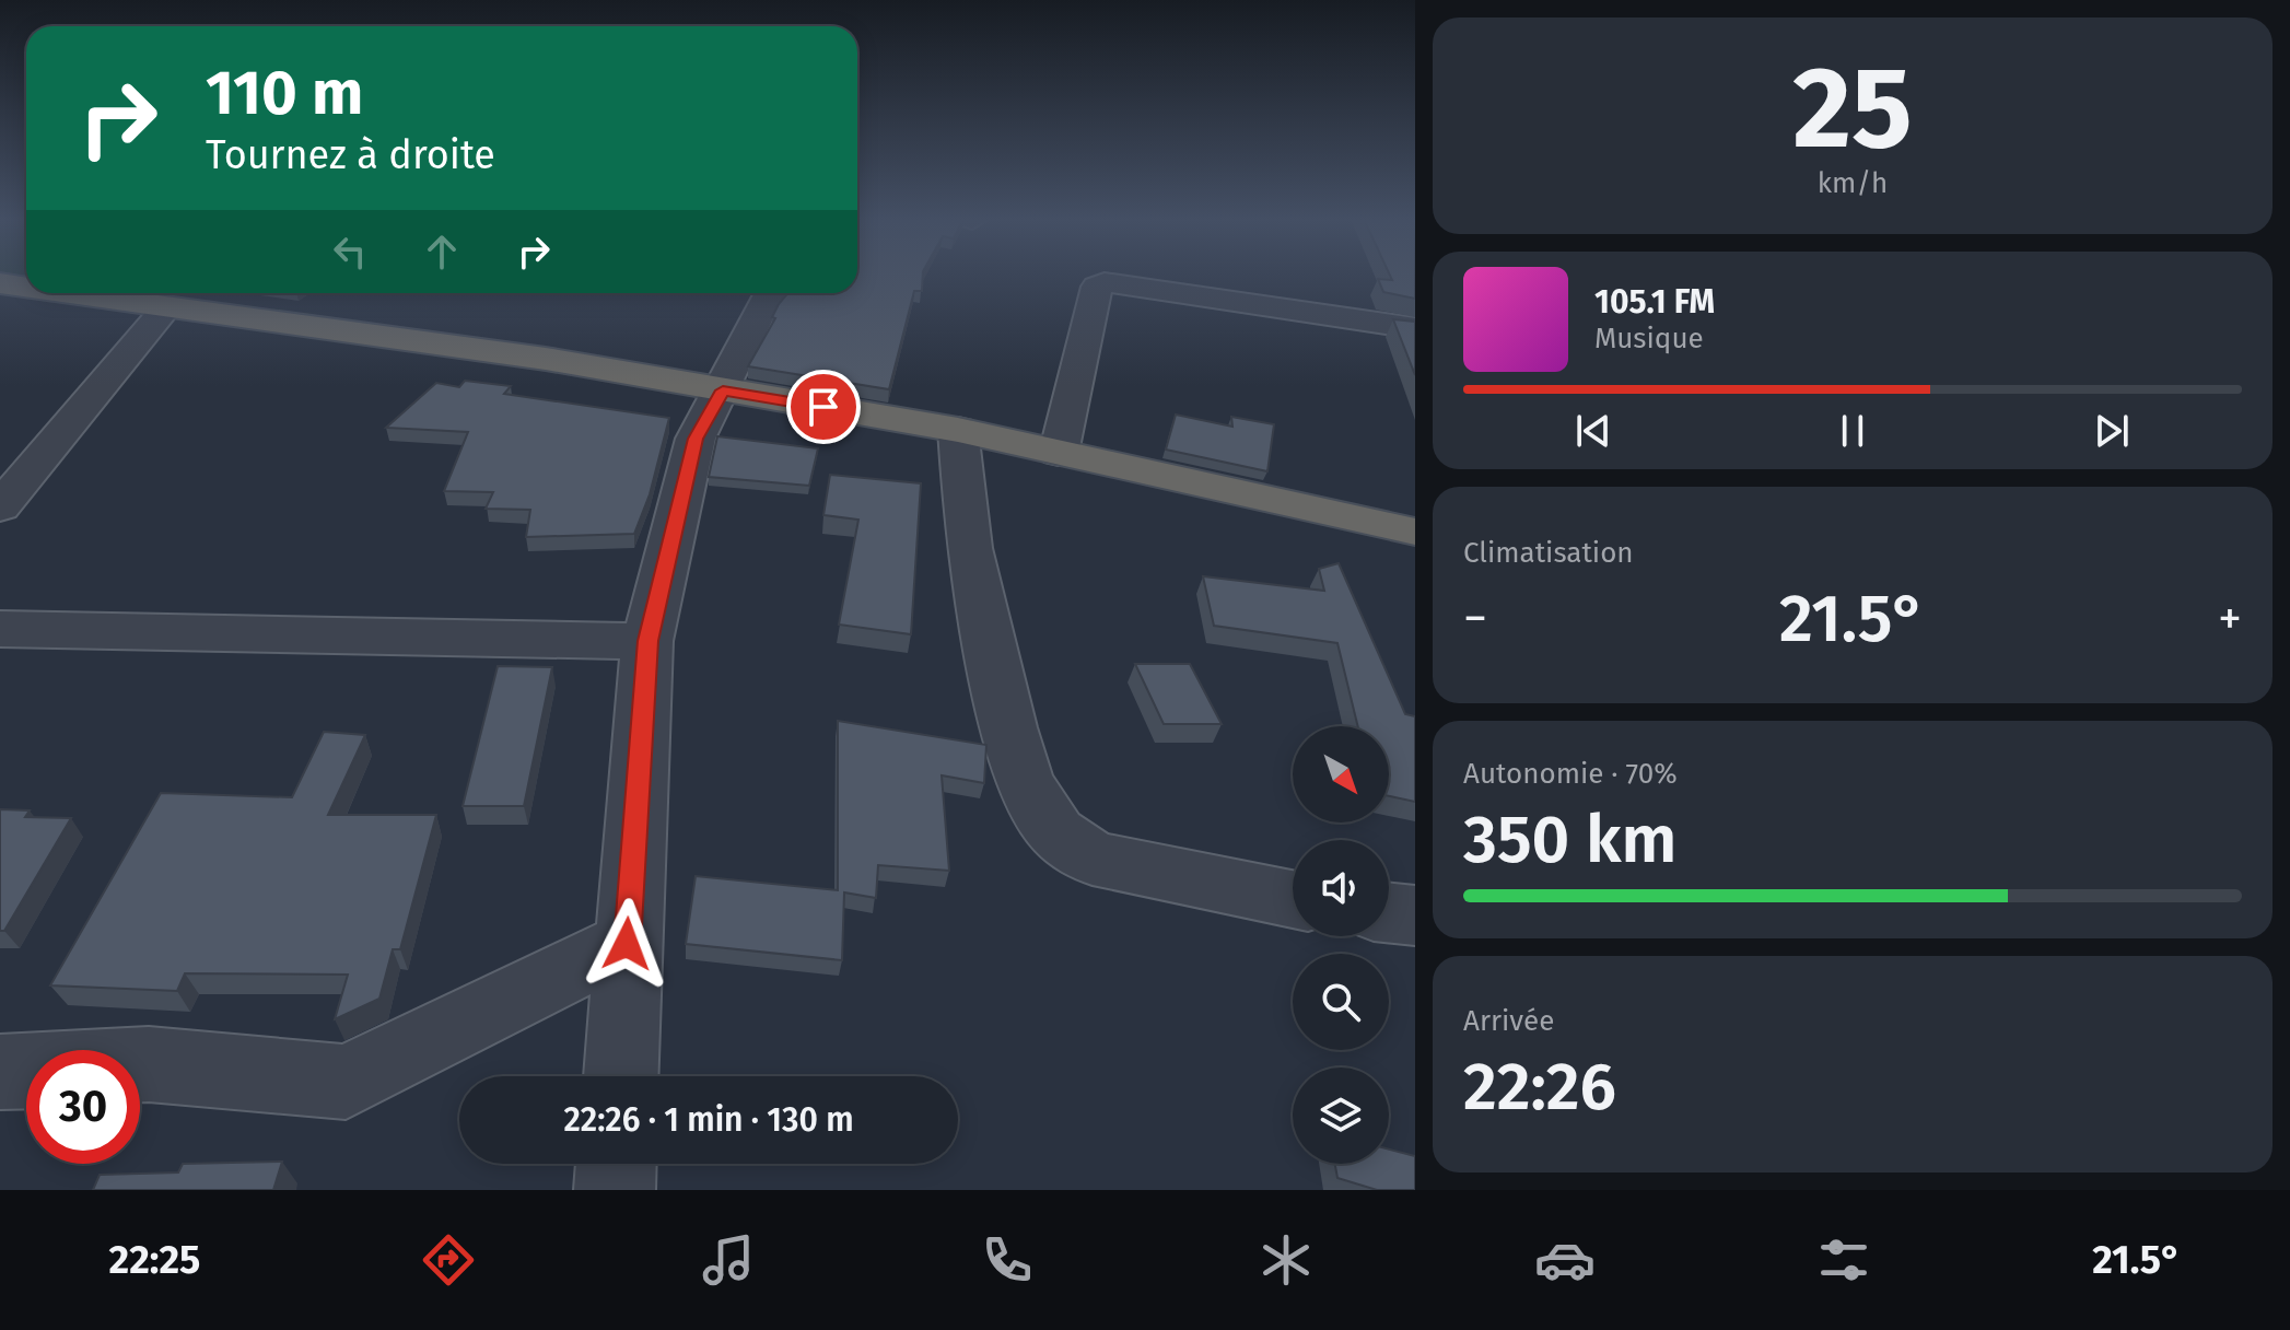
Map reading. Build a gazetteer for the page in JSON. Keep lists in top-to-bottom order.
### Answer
{
  "north": "bottom right",
  "page": {
    "tile": [
      ["25", "km/h"],
      "Climatisation",
      ["Autonomie · 70%", "350 km"],
      ["Arrivée", "22:26"]
    ],
    "turn": ["110 m", "Tournez à droite"],
    "song": ["105.1 FM", "Musique"],
    "heat": ["−", "21.5°", "+"],
    "limit": "30",
    "trip": "22:26 · 1 min · 130 m",
    "tabs": ["22:25", "21.5°"]
  }
}
